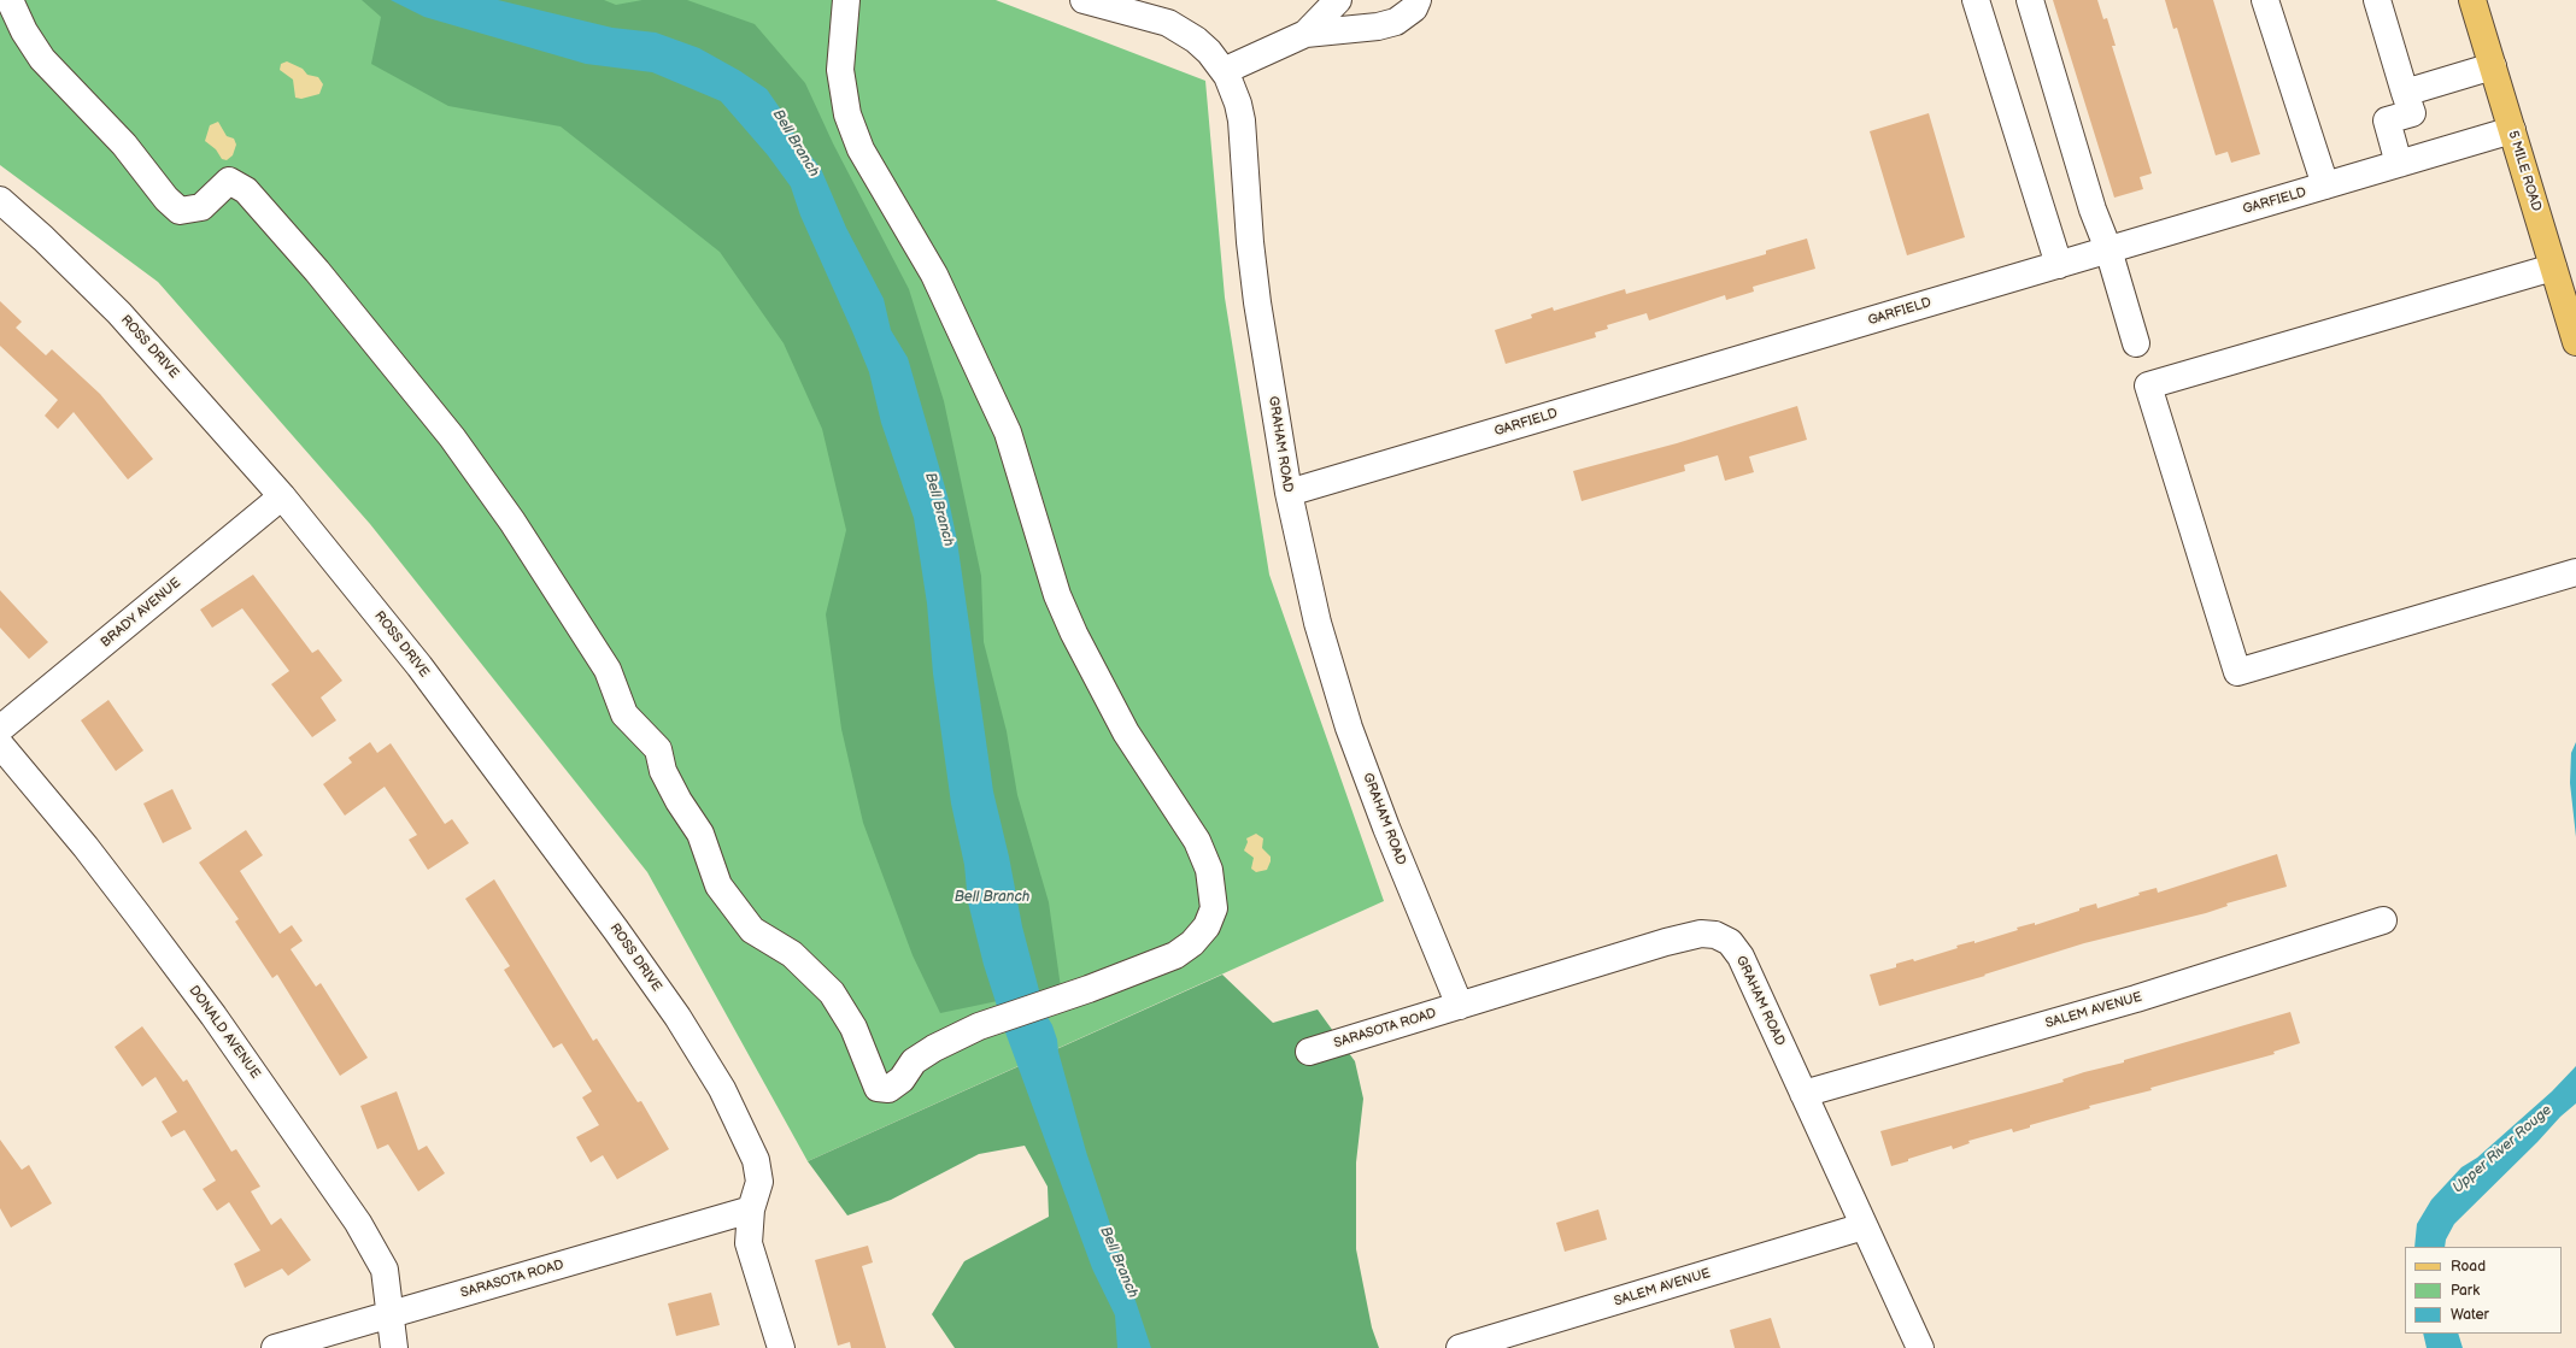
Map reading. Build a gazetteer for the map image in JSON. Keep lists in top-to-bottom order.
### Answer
{
  "streets": {
    "main road": ["5 MILE ROAD"],
    "street": [
      "GARFIELD",
      "ROSS DRIVE",
      "GRAHAM ROAD",
      "BRADY AVENUE",
      "SALEM AVENUE",
      "SARASOTA ROAD",
      "DONALD AVENUE"
    ]
  },
  "crossings": [
    ["5 MILE ROAD", "GARFIELD"],
    ["GARFIELD", "GRAHAM ROAD"],
    ["ROSS DRIVE", "BRADY AVENUE"],
    ["ROSS DRIVE", "SARASOTA ROAD"],
    ["GRAHAM ROAD", "SALEM AVENUE"],
    ["GRAHAM ROAD", "SARASOTA ROAD"],
    ["SARASOTA ROAD", "DONALD AVENUE"]
  ],
  "water": ["Bell Branch", "Upper River Rouge"],
  "legend": ["Road", "Park", "Water"]
}
